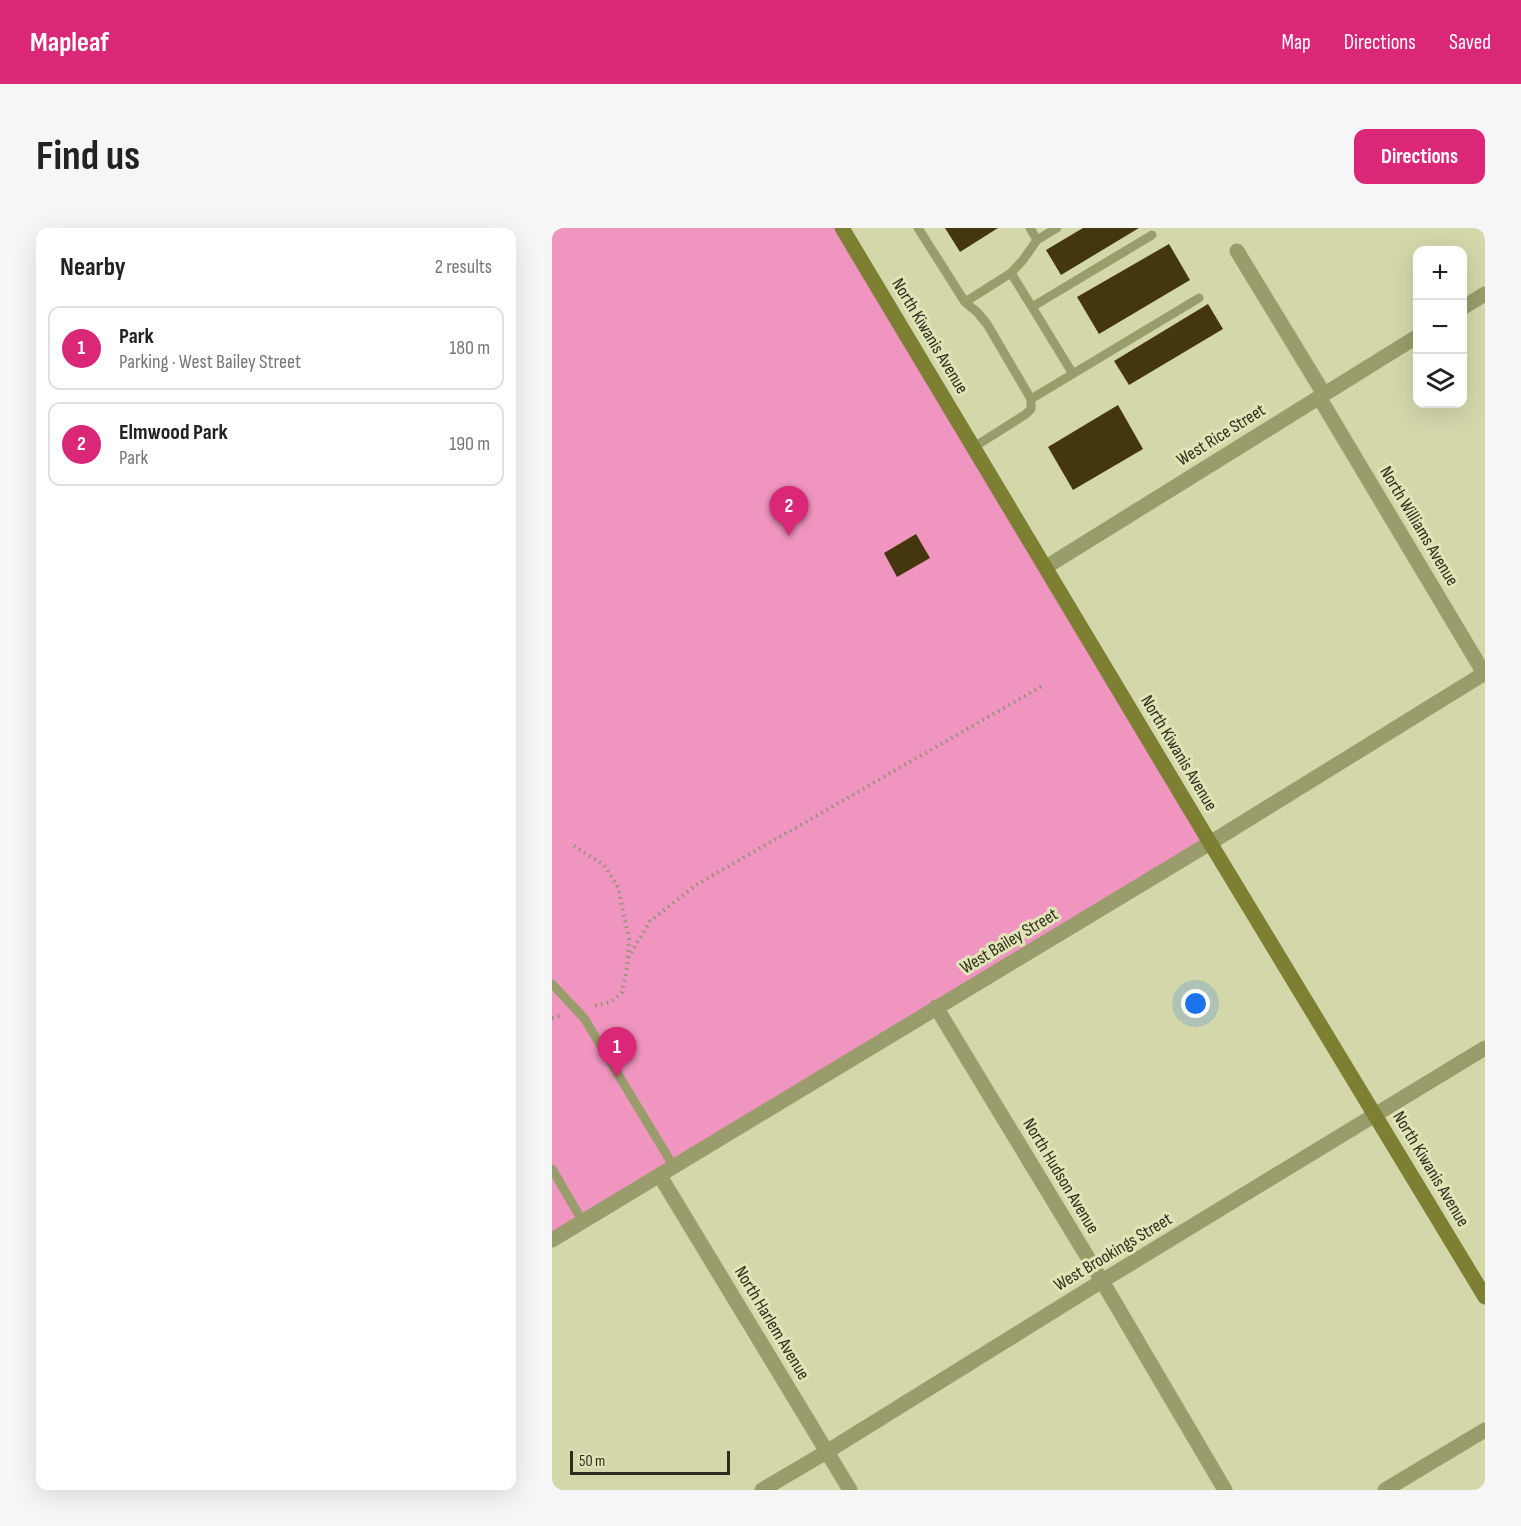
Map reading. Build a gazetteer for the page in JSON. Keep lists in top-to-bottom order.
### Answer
{
  "streets": {
    "main road": ["North Kiwanis Avenue"],
    "street": [
      "West Rice Street",
      "North Williams Avenue",
      "West Bailey Street",
      "North Hudson Avenue",
      "West Brookings Street",
      "North Harlem Avenue"
    ]
  },
  "crossings": [
    ["North Kiwanis Avenue", "West Rice Street"],
    ["North Kiwanis Avenue", "West Bailey Street"],
    ["North Kiwanis Avenue", "West Brookings Street"],
    ["West Rice Street", "North Williams Avenue"],
    ["North Williams Avenue", "West Bailey Street"],
    ["West Bailey Street", "North Hudson Avenue"],
    ["West Bailey Street", "North Harlem Avenue"],
    ["North Hudson Avenue", "West Brookings Street"],
    ["West Brookings Street", "North Harlem Avenue"]
  ],
  "scale_bar": "50 m",
  "page": {
    "header": "Mapleaf",
    "nav": ["Map", "Directions", "Saved"],
    "buttons": "Directions",
    "title": "Find us",
    "heading": ["Nearby", "2 results"],
    "map_buttons": ["+", "−"],
    "list": [
      {
        "mark": "1",
        "name": "Park",
        "note": "Parking · West Bailey Street",
        "value": "180 m"
      },
      {
        "mark": "2",
        "name": "Elmwood Park",
        "note": "Park",
        "value": "190 m"
      }
    ],
    "pins": ["2", "1"],
    "scale": "50 m"
  }
}
